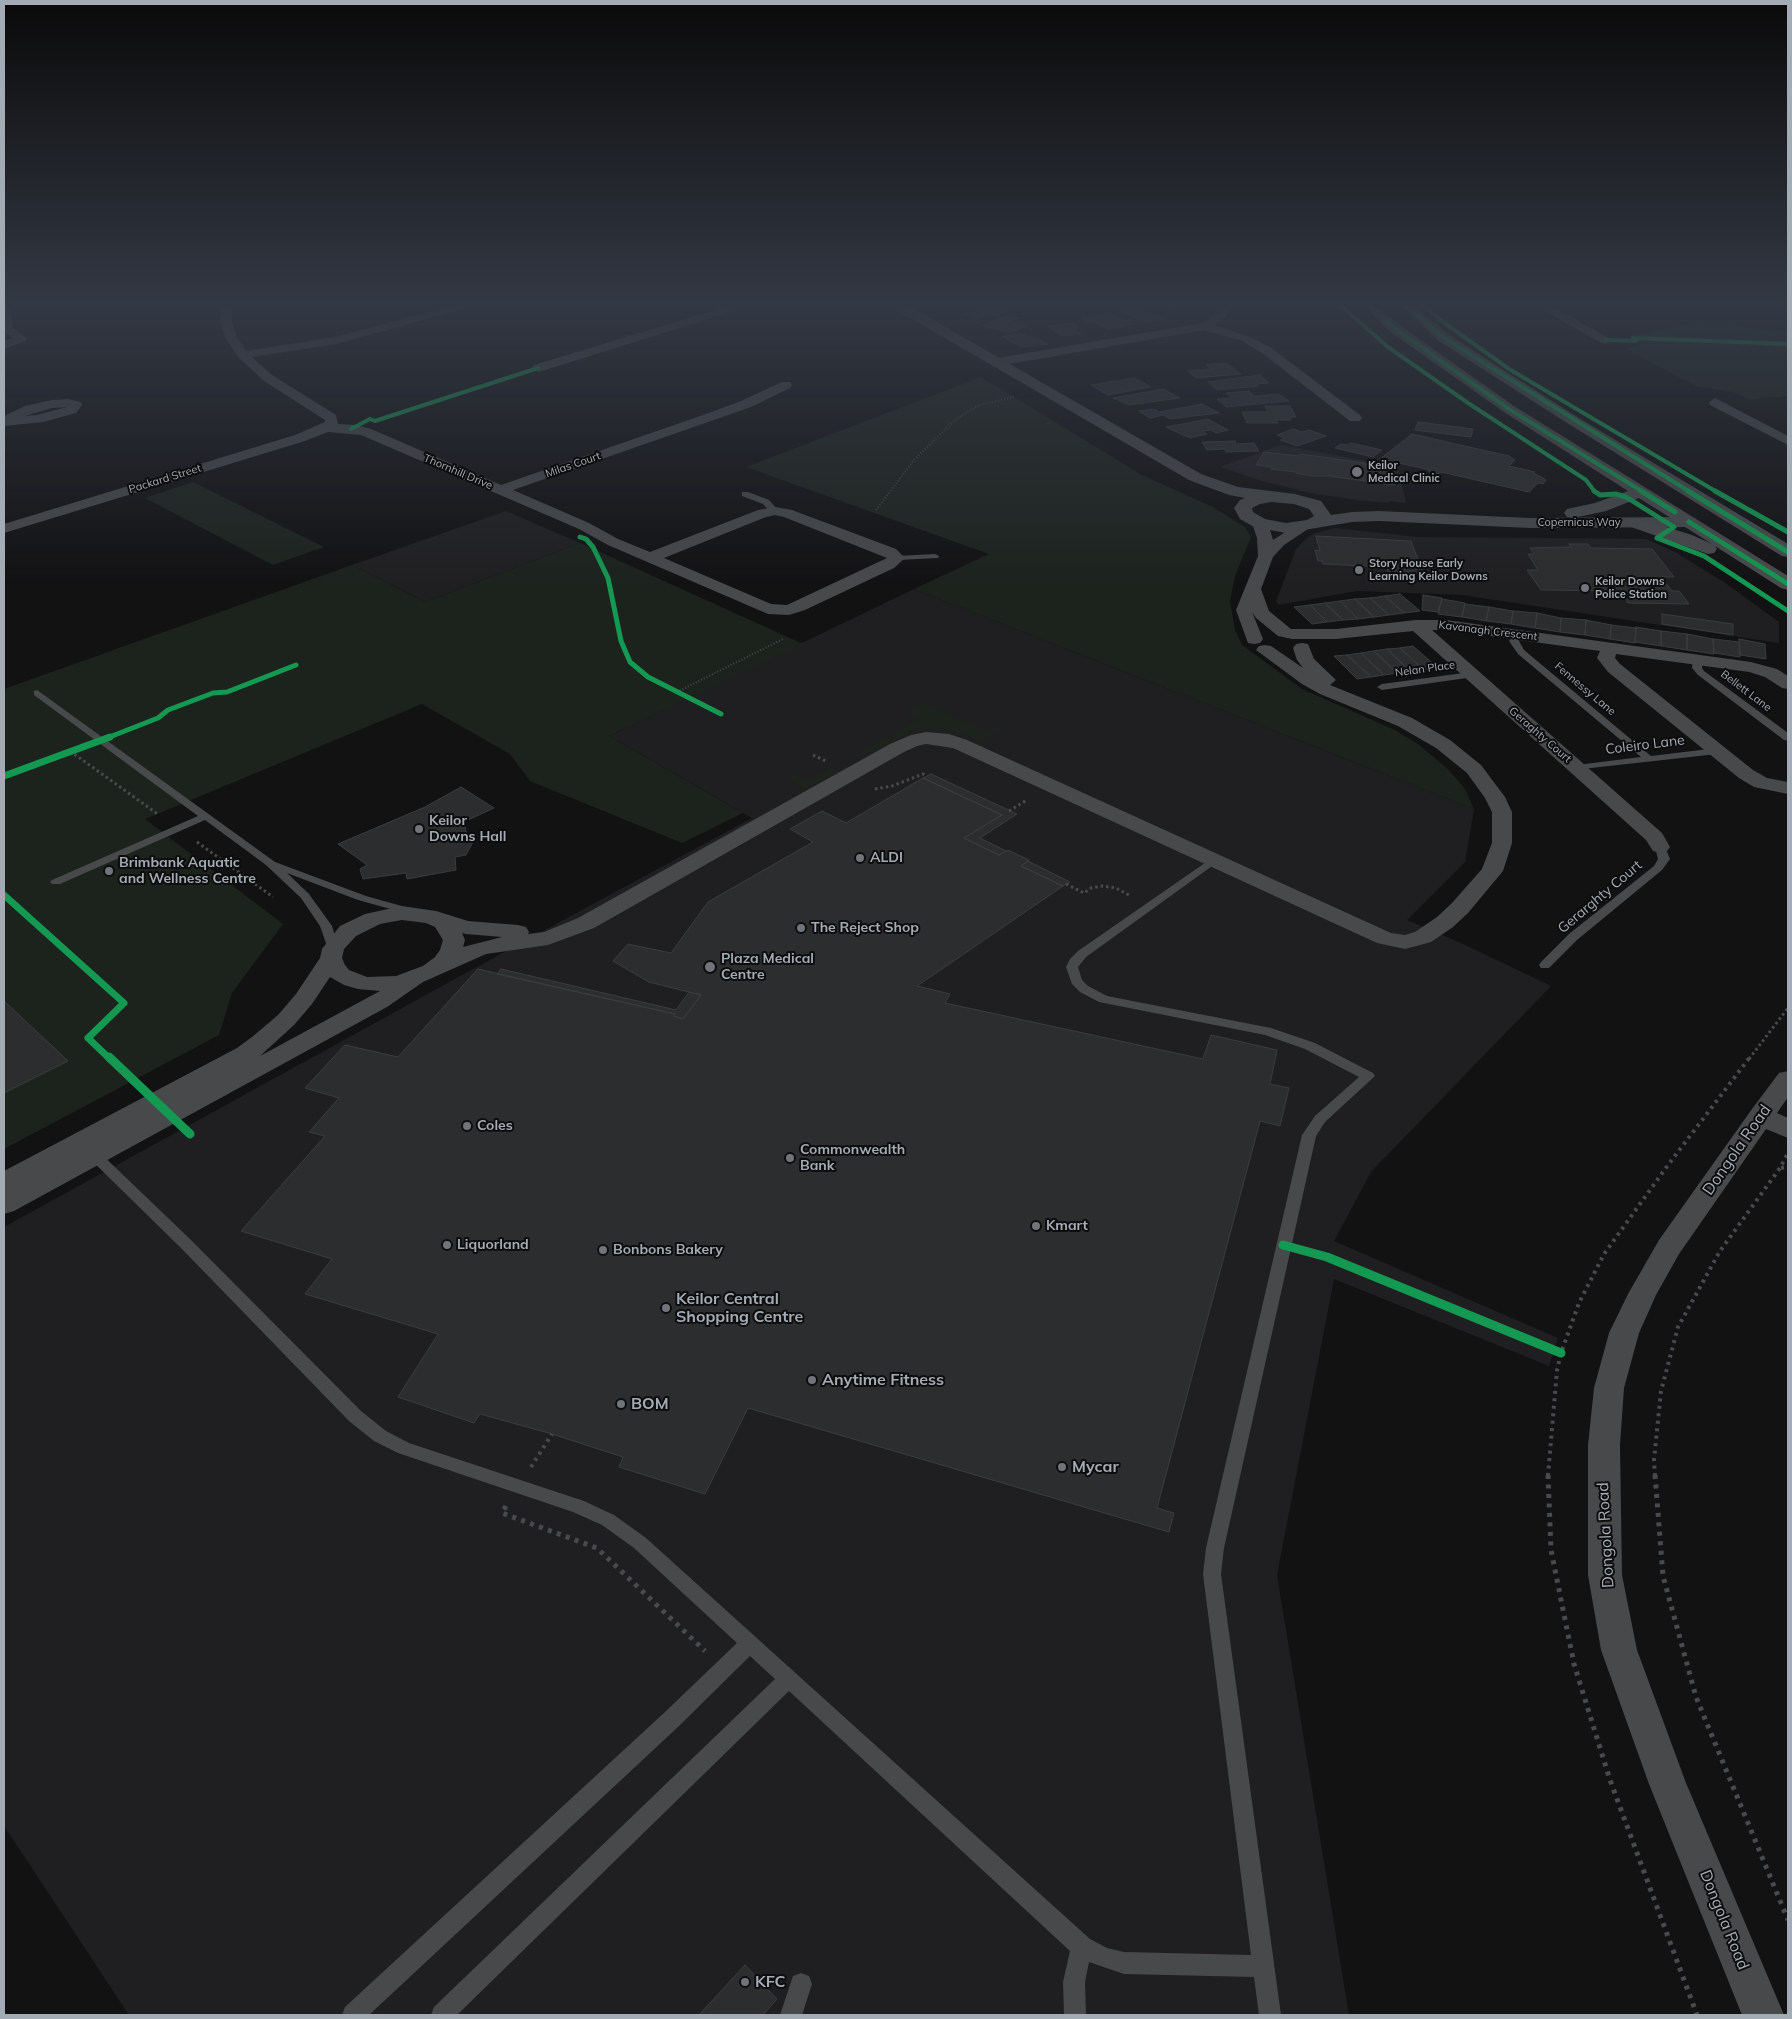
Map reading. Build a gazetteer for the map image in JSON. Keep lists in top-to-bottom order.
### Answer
{
  "streets": {
    "street": [
      "Milas Court",
      "Thornhill Drive",
      "Packard Street",
      "Copernicus Way",
      "Kavanagh Crescent",
      "Geraghty Court",
      "Dongola Road"
    ],
    "lane": [
      "Nelan Place",
      "Fennessy Lane",
      "Bellett Lane",
      "Coleiro Lane",
      "Gerarghty Court"
    ]
  },
  "crossings": [
    ["Milas Court", "Thornhill Drive"],
    ["Thornhill Drive", "Packard Street"],
    ["Kavanagh Crescent", "Fennessy Lane"],
    ["Kavanagh Crescent", "Bellett Lane"],
    ["Kavanagh Crescent", "Geraghty Court"],
    ["Nelan Place", "Geraghty Court"],
    ["Fennessy Lane", "Coleiro Lane"],
    ["Geraghty Court", "Coleiro Lane"],
    ["Geraghty Court", "Gerarghty Court"]
  ],
  "places": [
    "Keilor Medical Clinic",
    "Story House Early Learning Keilor Downs",
    "Keilor Downs Police Station",
    "Keilor Downs Hall",
    "ALDI",
    "Brimbank Aquatic and Wellness Centre",
    "The Reject Shop",
    "Plaza Medical Centre",
    "Coles",
    "Commonwealth Bank",
    "Kmart",
    "Liquorland",
    "Bonbons Bakery",
    "Keilor Central Shopping Centre",
    "Anytime Fitness",
    "BOM",
    "Mycar",
    "KFC"
  ]
}
